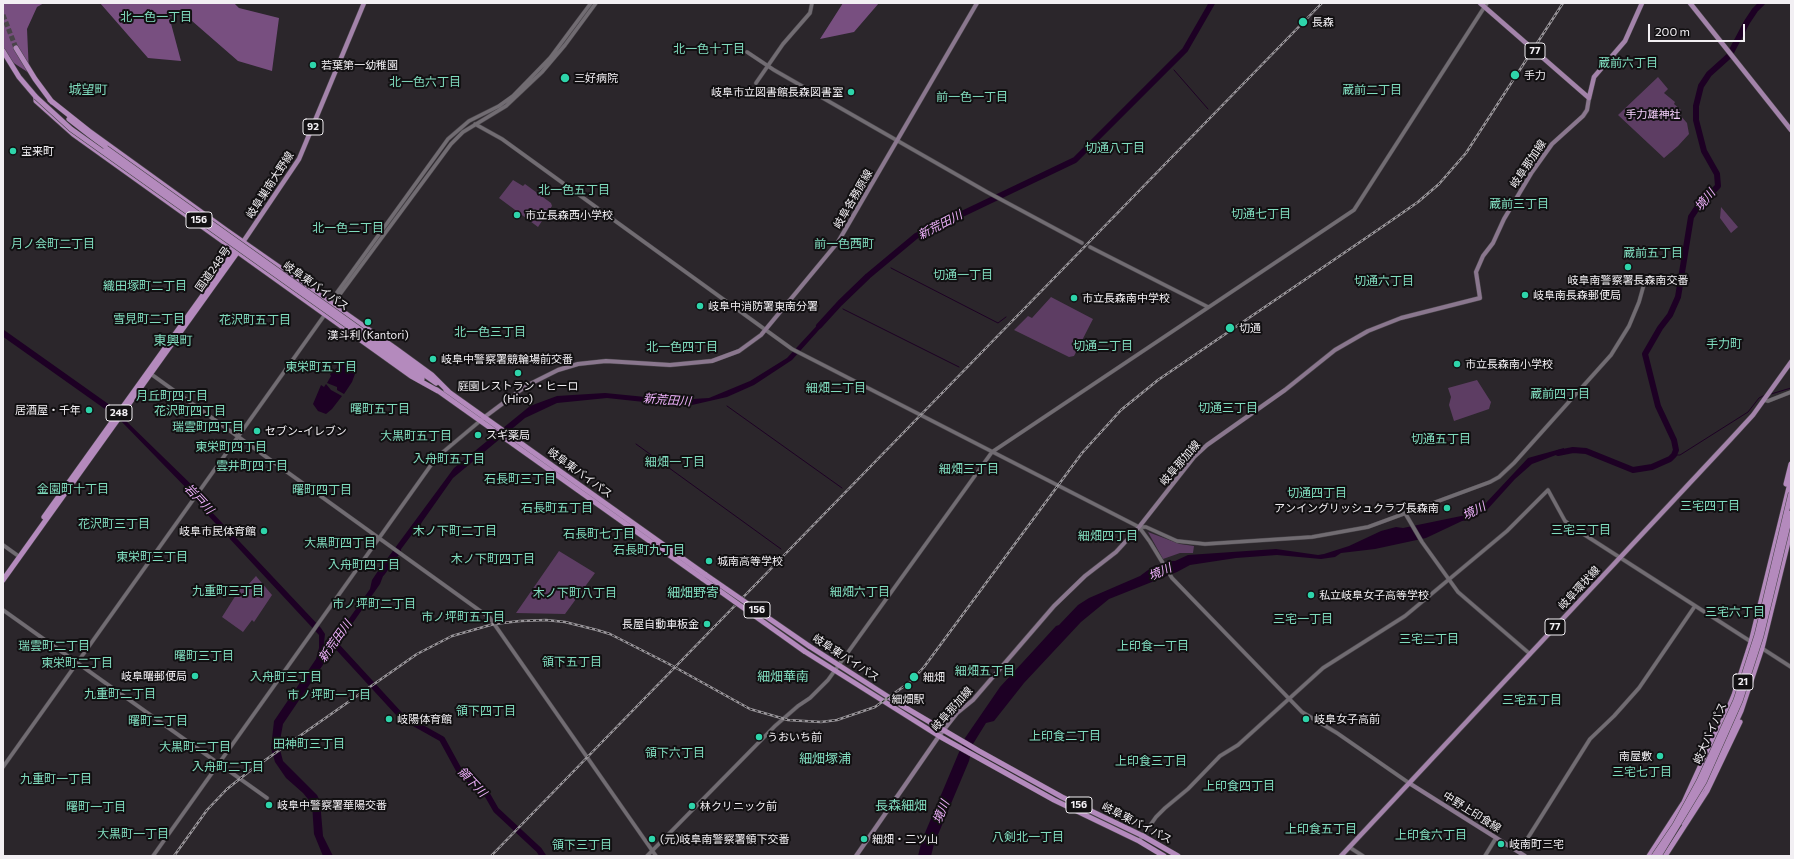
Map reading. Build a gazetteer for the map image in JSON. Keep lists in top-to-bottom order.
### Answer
{
  "streets": {
    "highway": [
      "156",
      "国道248号",
      "岐阜東バイパス",
      "248",
      "21",
      "岐大バイパス"
    ],
    "main road": [
      "77",
      "92",
      "岐阜那加線",
      "岐阜巣南大野線",
      "岐阜各務原線",
      "岐阜環状線",
      "中野上印食線"
    ]
  },
  "crossings": [
    ["77", "岐阜那加線"],
    ["岐阜那加線", "岐阜東バイパス"],
    ["岐阜巣南大野線", "156"],
    ["岐阜巣南大野線", "248"],
    ["岐阜各務原線", "岐阜東バイパス"],
    ["156", "国道248号"],
    ["156", "岐阜東バイパス"],
    ["156", "248"],
    ["国道248号", "248"],
    ["岐阜環状線", "中野上印食線"],
    ["21", "岐大バイパス"]
  ],
  "districts": [
    "北一色一丁目",
    "北一色十丁目",
    "蔵前六丁目",
    "北一色六丁目",
    "城望町",
    "蔵前二丁目",
    "前一色一丁目",
    "切通八丁目",
    "北一色五丁目",
    "蔵前三丁目",
    "切通七丁目",
    "北一色二丁目",
    "月ノ会町二丁目",
    "前一色西町",
    "蔵前五丁目",
    "切通一丁目",
    "切通六丁目",
    "織田塚町二丁目",
    "雪見町二丁目",
    "花沢町五丁目",
    "北一色三丁目",
    "東興町",
    "手力町",
    "切通二丁目",
    "北一色四丁目",
    "東栄町五丁目",
    "細畑二丁目",
    "蔵前四丁目",
    "月丘町四丁目",
    "切通三丁目",
    "曙町五丁目",
    "花沢町四丁目",
    "瑞雲町四丁目",
    "大黒町五丁目",
    "切通五丁目",
    "東栄町四丁目",
    "入舟町五丁目",
    "細畑一丁目",
    "雲井町四丁目",
    "細畑三丁目",
    "石長町三丁目",
    "金園町十丁目",
    "曙町四丁目",
    "切通四丁目",
    "三宅四丁目",
    "石長町五丁目",
    "花沢町三丁目",
    "三宅三丁目",
    "木ノ下町二丁目",
    "石長町七丁目",
    "細畑四丁目",
    "大黒町四丁目",
    "石長町九丁目",
    "東栄町三丁目",
    "木ノ下町四丁目",
    "入舟町四丁目",
    "九重町三丁目",
    "細畑六丁目",
    "木ノ下町八丁目",
    "細畑野寄",
    "市ノ坪町二丁目",
    "三宅六丁目",
    "市ノ坪町五丁目",
    "三宅一丁目",
    "三宅二丁目",
    "瑞雲町二丁目",
    "上印食一丁目",
    "曙町三丁目",
    "領下五丁目",
    "東栄町二丁目",
    "細畑五丁目",
    "入舟町三丁目",
    "細畑華南",
    "九重町二丁目",
    "市ノ坪町一丁目",
    "三宅五丁目",
    "領下四丁目",
    "曙町二丁目",
    "上印食二丁目",
    "田神町三丁目",
    "大黒町二丁目",
    "領下六丁目",
    "細畑塚浦",
    "上印食三丁目",
    "入舟町二丁目",
    "三宅七丁目",
    "九重町一丁目",
    "上印食四丁目",
    "長森細畑",
    "曙町一丁目",
    "上印食五丁目",
    "大黒町一丁目",
    "上印食六丁目",
    "八剣北一丁目",
    "領下三丁目"
  ],
  "water": [
    "境川",
    "新荒田川",
    "岩戸川",
    "領下川"
  ],
  "parks": ["手力雄神社"],
  "places": [
    "長森",
    "若葉第一幼稚園",
    "手力",
    "三好病院",
    "岐阜市立図書館長森図書室",
    "宝来町",
    "市立長森西小学校",
    "岐阜南警察署長森南交番",
    "岐阜南長森郵便局",
    "市立長森南中学校",
    "岐阜中消防署東南分署",
    "漢斗利 (Kantori)",
    "切通",
    "岐阜中警察署競輪場前交番",
    "市立長森南小学校",
    "庭園レストラン・ヒーロ (Hiro)",
    "居酒屋・千年",
    "セブン-イレブン",
    "スギ薬局",
    "アンイングリッシュクラブ長森南",
    "岐阜市民体育館",
    "城南高等学校",
    "私立岐阜女子高等学校",
    "長屋自動車板金",
    "岐阜曙郵便局",
    "細畑",
    "細畑駅",
    "岐陽体育館",
    "岐阜女子高前",
    "うおいち前",
    "南屋敷",
    "岐阜中警察署華陽交番",
    "林クリニック前",
    "(元)岐阜南警察署領下交番",
    "細畑・二ツ山",
    "岐南町三宅"
  ],
  "scale_bar": "200 m"
}
